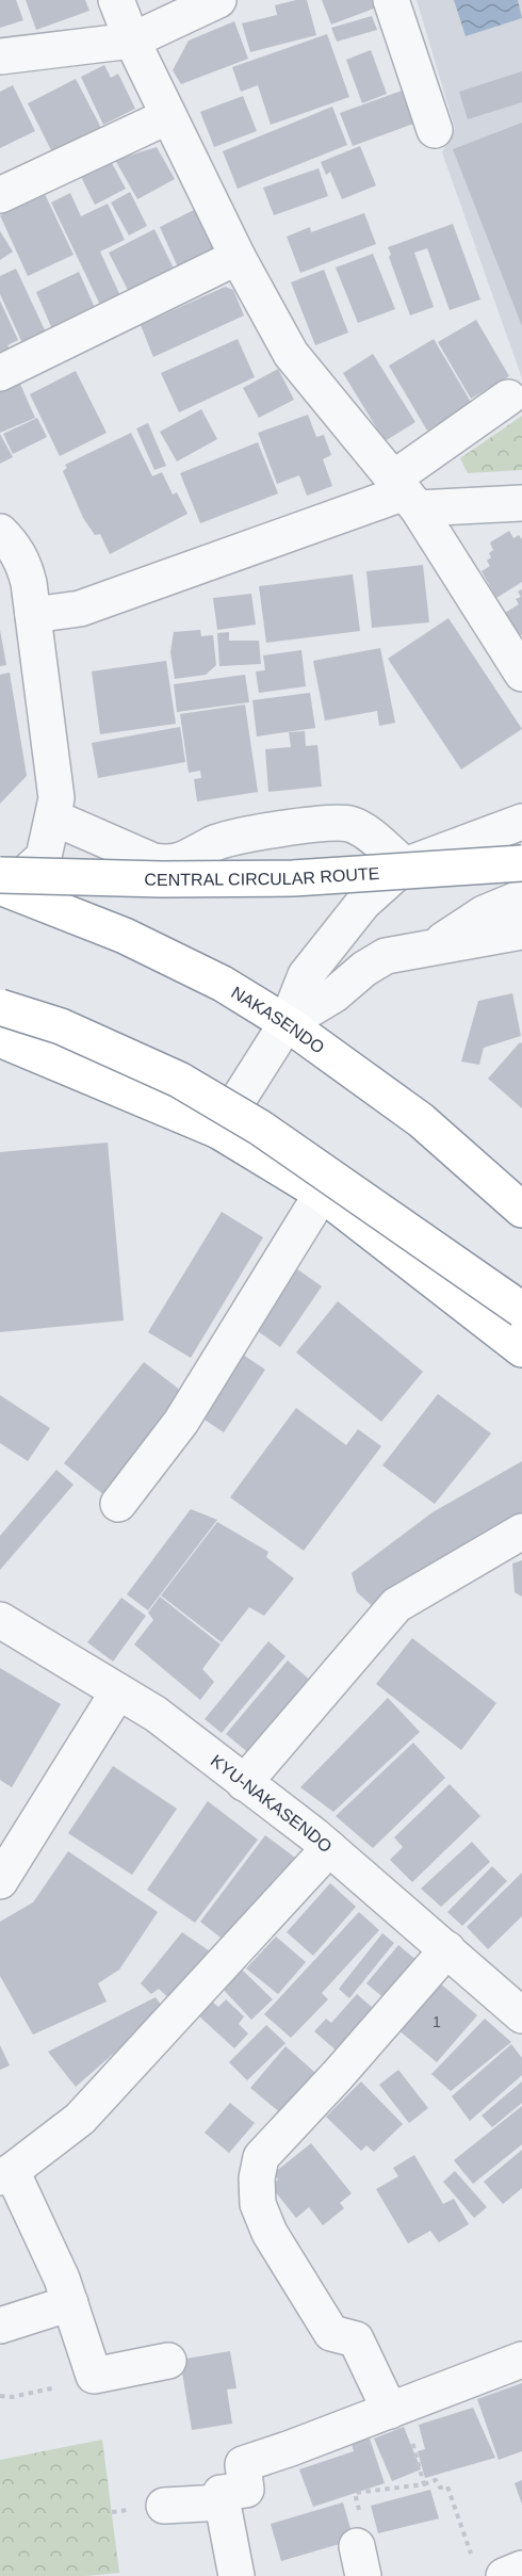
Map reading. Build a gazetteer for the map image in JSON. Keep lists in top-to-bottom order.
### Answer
{
  "streets": {
    "highway": ["CENTRAL CIRCULAR ROUTE", "NAKASENDO"],
    "street": ["KYU-NAKASENDO"]
  },
  "crossings": [
    ["CENTRAL CIRCULAR ROUTE", "NAKASENDO"]
  ],
  "house_numbers": ["1"]
}
